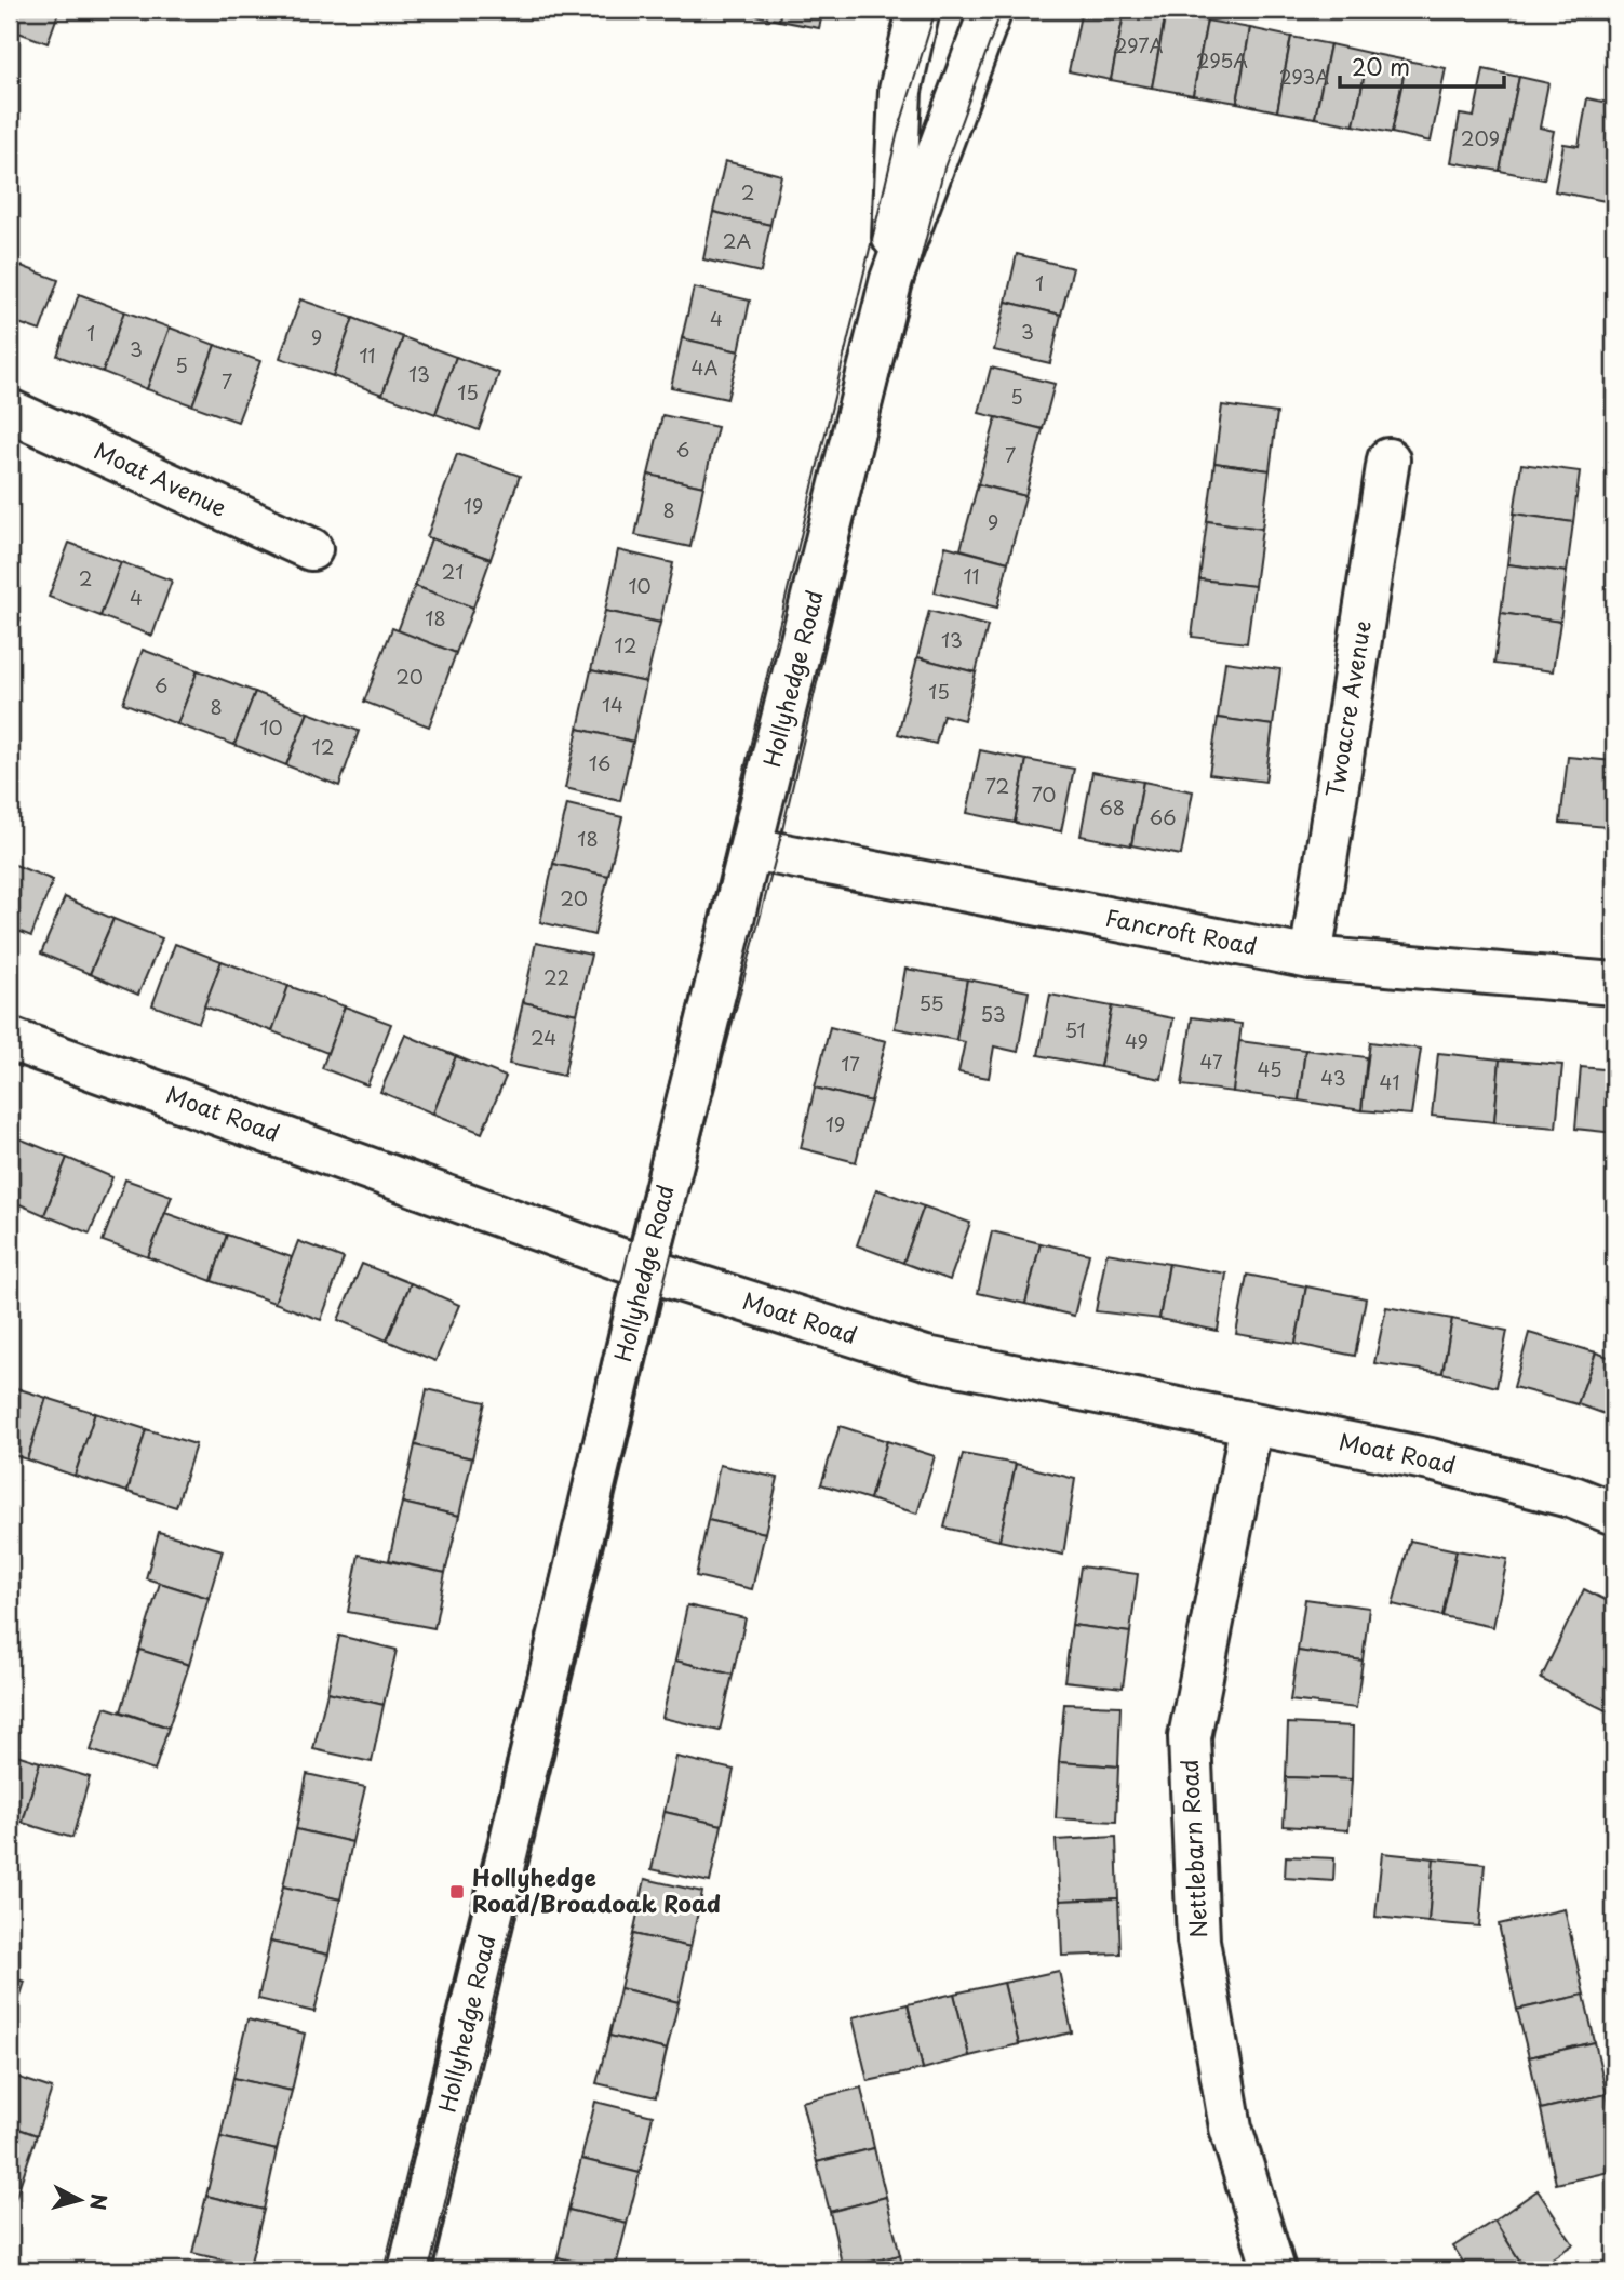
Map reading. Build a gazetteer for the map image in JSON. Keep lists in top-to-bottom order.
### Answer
{
  "streets": {
    "street": [
      "Moat Avenue",
      "Hollyhedge Road",
      "Twoacre Avenue",
      "Fancroft Road",
      "Moat Road",
      "Nettlebarn Road"
    ]
  },
  "crossings": [
    ["Hollyhedge Road", "Fancroft Road"],
    ["Hollyhedge Road", "Moat Road"],
    ["Twoacre Avenue", "Fancroft Road"],
    ["Moat Road", "Nettlebarn Road"]
  ],
  "places": {
    "transit": ["Hollyhedge Road/Broadoak Road"]
  },
  "house_numbers": [
    "297A",
    "295A",
    "293A",
    "209",
    "2",
    "2A",
    "1",
    "4",
    "3",
    "1",
    "9",
    "3",
    "11",
    "5",
    "4A",
    "13",
    "7",
    "15",
    "5",
    "6",
    "7",
    "19",
    "8",
    "9",
    "21",
    "11",
    "2",
    "10",
    "4",
    "18",
    "13",
    "12",
    "20",
    "6",
    "15",
    "14",
    "8",
    "10",
    "12",
    "16",
    "72",
    "70",
    "68",
    "66",
    "18",
    "20",
    "22",
    "55",
    "53",
    "51",
    "24",
    "49",
    "47",
    "17",
    "45",
    "43",
    "41",
    "19"
  ],
  "scale_bar": "20 m",
  "north": "right"
}
